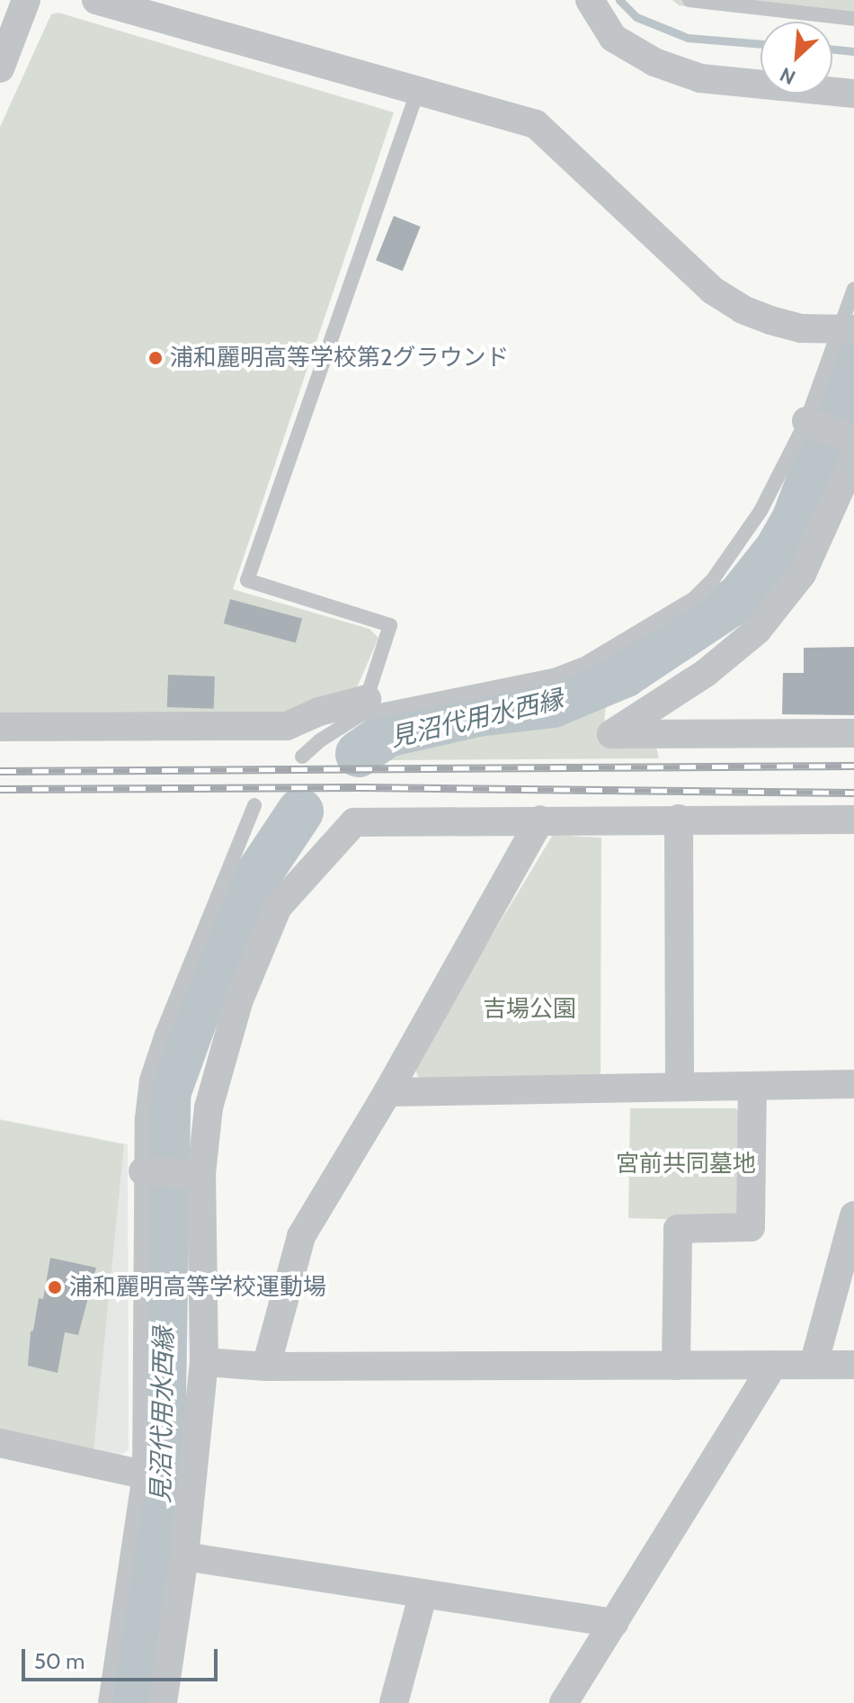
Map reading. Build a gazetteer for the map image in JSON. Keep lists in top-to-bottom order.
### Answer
{
  "water": ["見沼代用水西縁"],
  "parks": ["吉場公園", "宮前共同墓地"],
  "places": ["浦和麗明高等学校第2グラウンド", "浦和麗明高等学校運動場"],
  "scale_bar": "50 m",
  "north": "bottom left"
}
